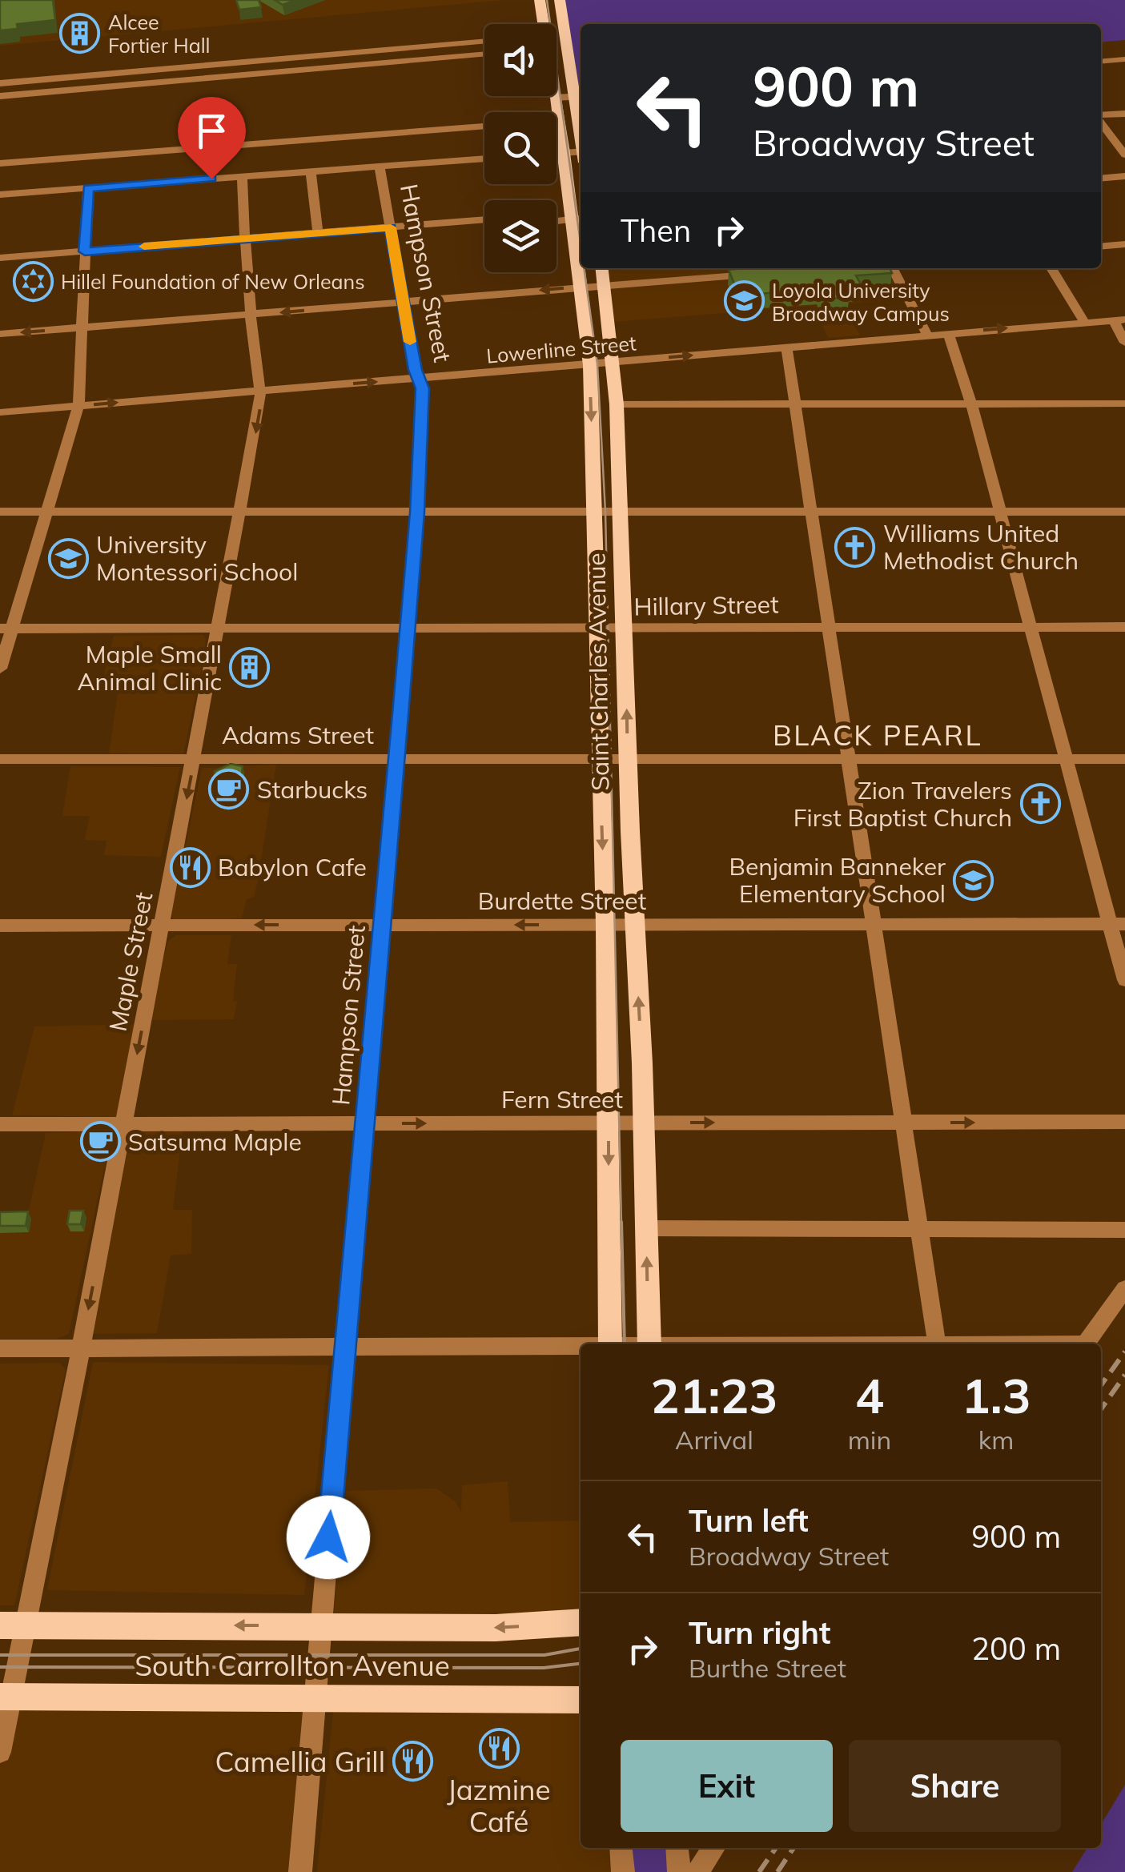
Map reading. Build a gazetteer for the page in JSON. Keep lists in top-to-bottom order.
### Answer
{
  "streets": {
    "main road": ["Saint Charles Avenue", "South Carrollton Avenue"],
    "street": [
      "Hampson Street",
      "Lowerline Street",
      "Hillary Street",
      "Adams Street",
      "Burdette Street",
      "Maple Street",
      "Fern Street"
    ]
  },
  "crossings": [
    ["Hampson Street", "Lowerline Street"],
    ["Hampson Street", "Hillary Street"],
    ["Hampson Street", "Adams Street"],
    ["Hampson Street", "Burdette Street"],
    ["Hampson Street", "Fern Street"],
    ["Hampson Street", "South Carrollton Avenue"],
    ["Lowerline Street", "Saint Charles Avenue"],
    ["Lowerline Street", "Maple Street"],
    ["Hillary Street", "Saint Charles Avenue"],
    ["Hillary Street", "Maple Street"],
    ["Saint Charles Avenue", "Adams Street"],
    ["Saint Charles Avenue", "Burdette Street"],
    ["Saint Charles Avenue", "Fern Street"],
    ["Adams Street", "Maple Street"],
    ["Burdette Street", "Maple Street"],
    ["Maple Street", "Fern Street"],
    ["Maple Street", "South Carrollton Avenue"]
  ],
  "one_way": ["Burdette Street", "Maple Street"],
  "districts": ["BLACK PEARL"],
  "places": {
    "building": ["Alcee Fortier Hall", "Maple Small Animal Clinic"],
    "synagogue": ["Hillel Foundation of New Orleans"],
    "school or university": ["Loyola University Broadway Campus", "University Montessori School", "Benjamin Banneker Elementary School"],
    "church": ["Williams United Methodist Church", "Zion Travelers First Baptist Church"],
    "cafe": ["Starbucks", "Satsuma Maple"],
    "restaurant": ["Babylon Cafe", "Jazmine Café", "Camellia Grill"]
  },
  "page": {
    "turn": ["900 m", "Broadway Street"],
    "then": "Then",
    "eta": [
      "21:23",
      "Arrival",
      "4",
      "min",
      "1.3",
      "km"
    ],
    "list": [
      {
        "name": "Turn left",
        "note": "Broadway Street",
        "value": "900 m"
      },
      {
        "name": "Turn right",
        "note": "Burthe Street",
        "value": "200 m"
      }
    ],
    "buttons": ["Exit", "Share"]
  }
}
